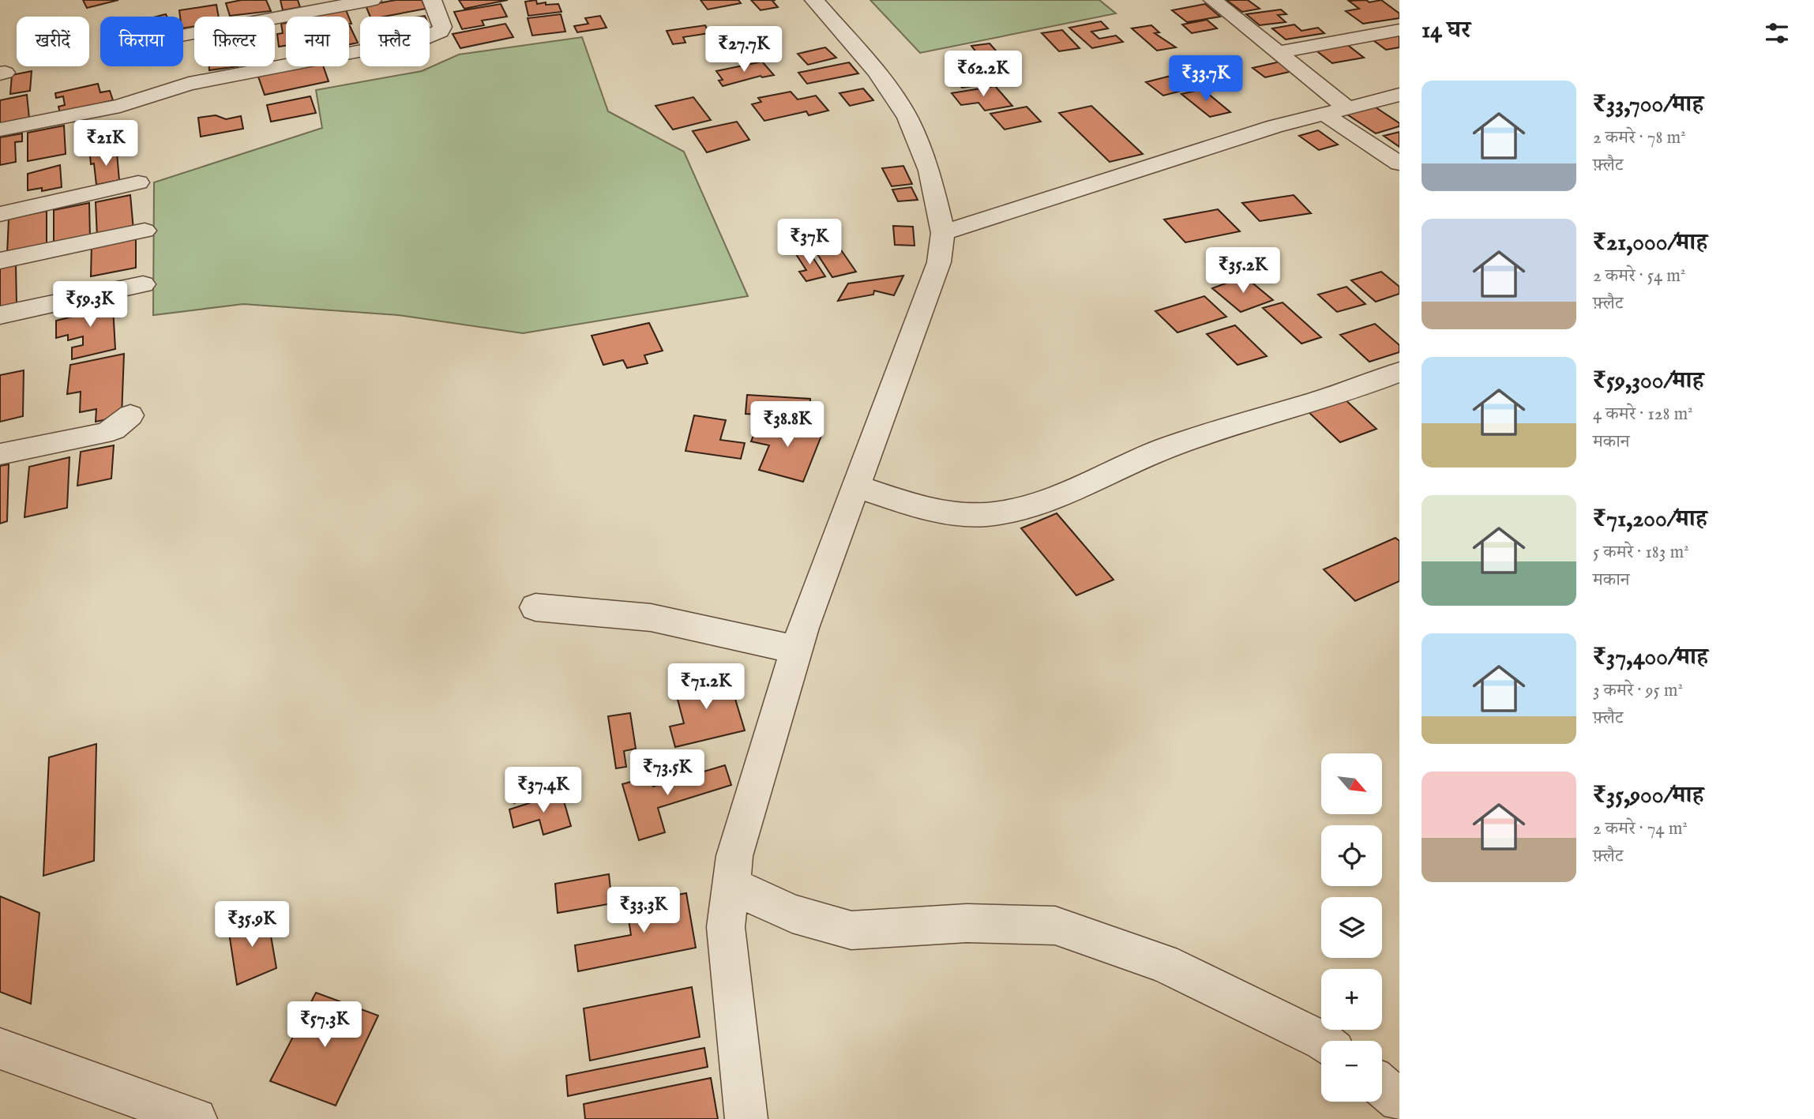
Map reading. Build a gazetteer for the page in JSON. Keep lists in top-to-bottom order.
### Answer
{
  "north": "bottom right",
  "page": {
    "heading": "14 घर",
    "chip": [
      "खरीदें",
      "किराया",
      "फ़िल्टर",
      "नया",
      "फ़्लैट"
    ],
    "price": [
      "₹27.7K",
      "₹62.2K",
      "₹33.7K",
      "₹21K",
      "₹37K",
      "₹35.2K",
      "₹59.3K",
      "₹38.8K",
      "₹71.2K",
      "₹73.5K",
      "₹37.4K",
      "₹33.3K",
      "₹35.9K",
      "₹57.3K"
    ],
    "list": [
      {
        "name": "₹33,700/माह",
        "note": "2 कमरे · 78 m² · फ़्लैट"
      },
      {
        "name": "₹21,000/माह",
        "note": "2 कमरे · 54 m² · फ़्लैट"
      },
      {
        "name": "₹59,300/माह",
        "note": "4 कमरे · 128 m² · मकान"
      },
      {
        "name": "₹71,200/माह",
        "note": "5 कमरे · 183 m² · मकान"
      },
      {
        "name": "₹37,400/माह",
        "note": "3 कमरे · 95 m² · फ़्लैट"
      },
      {
        "name": "₹35,900/माह",
        "note": "2 कमरे · 74 m² · फ़्लैट"
      }
    ],
    "map_buttons": ["+", "−"]
  }
}
